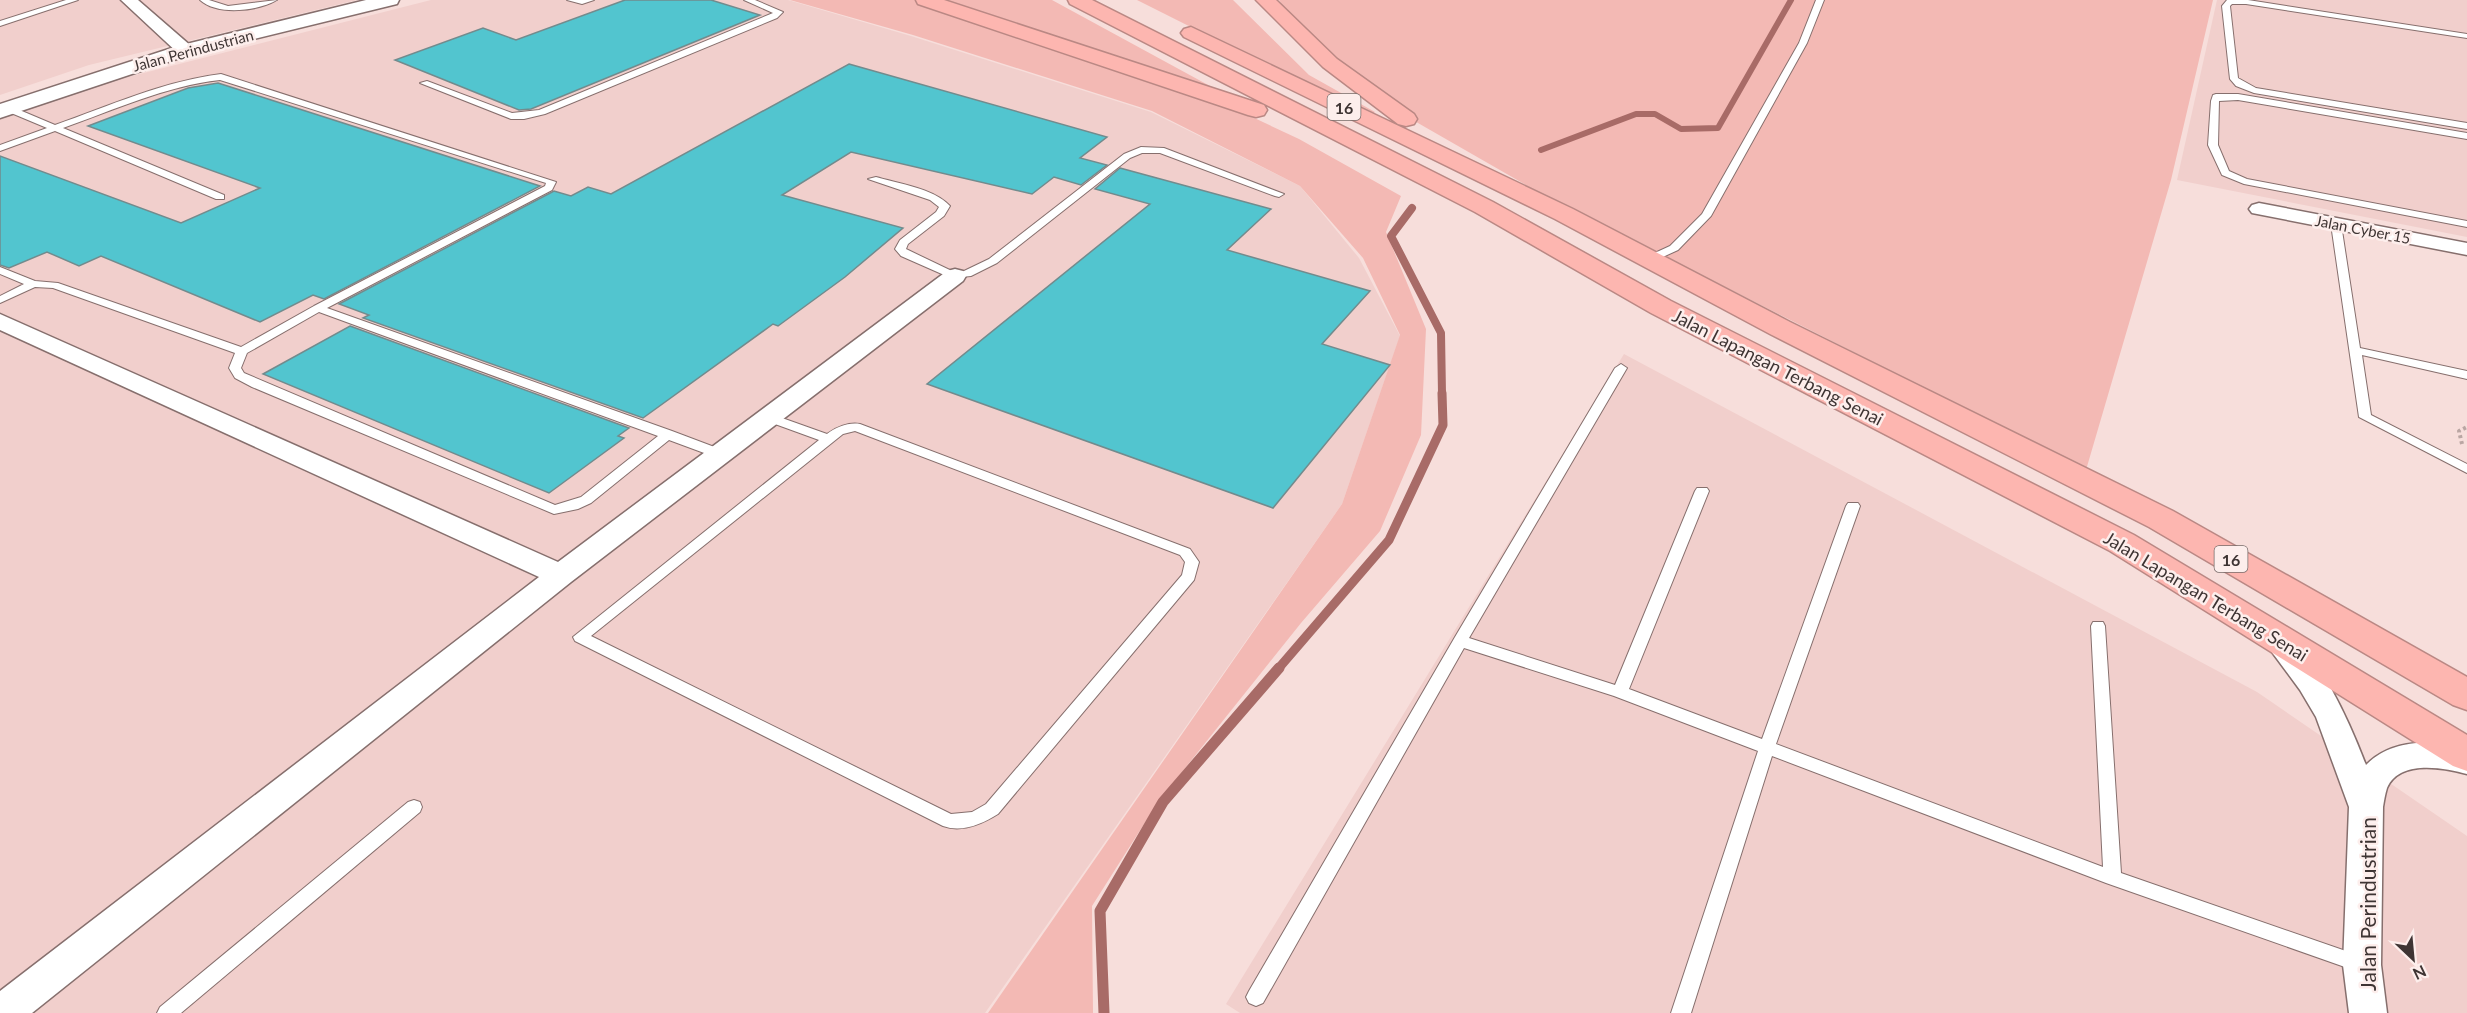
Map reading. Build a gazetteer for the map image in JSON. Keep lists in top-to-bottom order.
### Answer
{
  "streets": {
    "highway": ["16", "Jalan Lapangan Terbang Senai"],
    "main road": ["Jalan Perindustrian"],
    "street": ["Jalan Cyber 15"]
  },
  "crossings": [
    ["Jalan Perindustrian", "Jalan Lapangan Terbang Senai"]
  ],
  "north": "bottom right"
}
